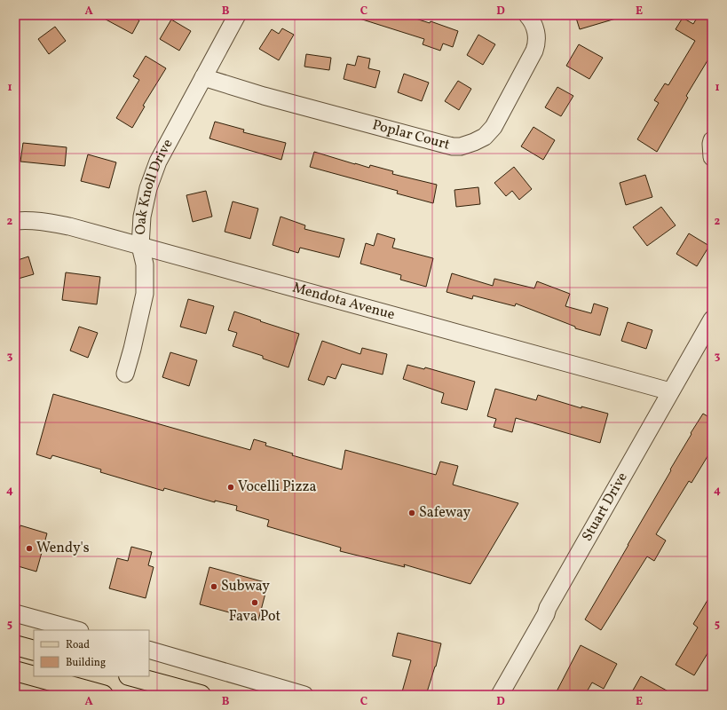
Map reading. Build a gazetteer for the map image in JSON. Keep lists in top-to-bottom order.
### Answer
{
  "streets": {
    "street": [
      "Poplar Court",
      "Oak Knoll Drive",
      "Mendota Avenue",
      "Stuart Drive"
    ]
  },
  "crossings": [
    ["Poplar Court", "Oak Knoll Drive"],
    ["Oak Knoll Drive", "Mendota Avenue"],
    ["Mendota Avenue", "Stuart Drive"]
  ],
  "places": [
    "Vocelli Pizza",
    "Safeway",
    "Wendy's",
    "Subway",
    "Fava Pot"
  ],
  "legend": ["Road", "Building"],
  "grid": {
    "columns": [
      "A",
      "B",
      "C",
      "D",
      "E"
    ],
    "rows": [
      "1",
      "2",
      "3",
      "4",
      "5"
    ]
  }
}
